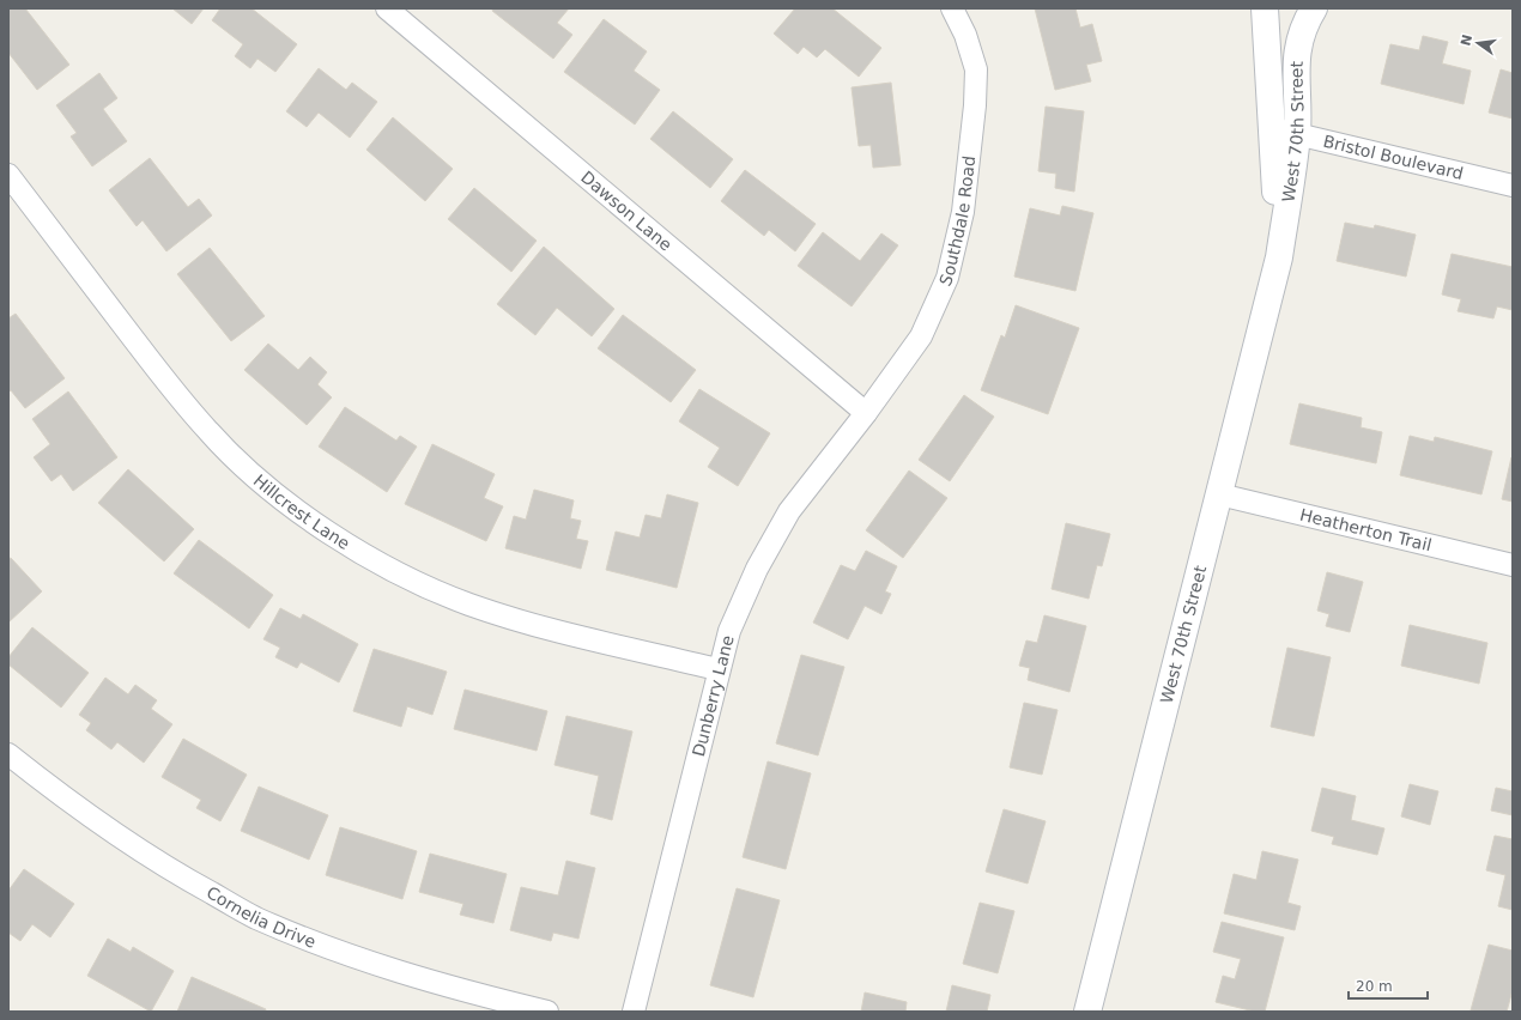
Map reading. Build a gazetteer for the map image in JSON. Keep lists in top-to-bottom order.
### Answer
{
  "streets": {
    "street": [
      "West 70th Street",
      "Bristol Boulevard",
      "Dawson Lane",
      "Southdale Road",
      "Hillcrest Lane",
      "Heatherton Trail",
      "Dunberry Lane",
      "Cornelia Drive"
    ]
  },
  "crossings": [
    ["West 70th Street", "Bristol Boulevard"],
    ["West 70th Street", "Heatherton Trail"],
    ["Dawson Lane", "Southdale Road"],
    ["Dawson Lane", "Dunberry Lane"],
    ["Southdale Road", "Dunberry Lane"],
    ["Hillcrest Lane", "Dunberry Lane"]
  ],
  "scale_bar": "20 m",
  "north": "left"
}
